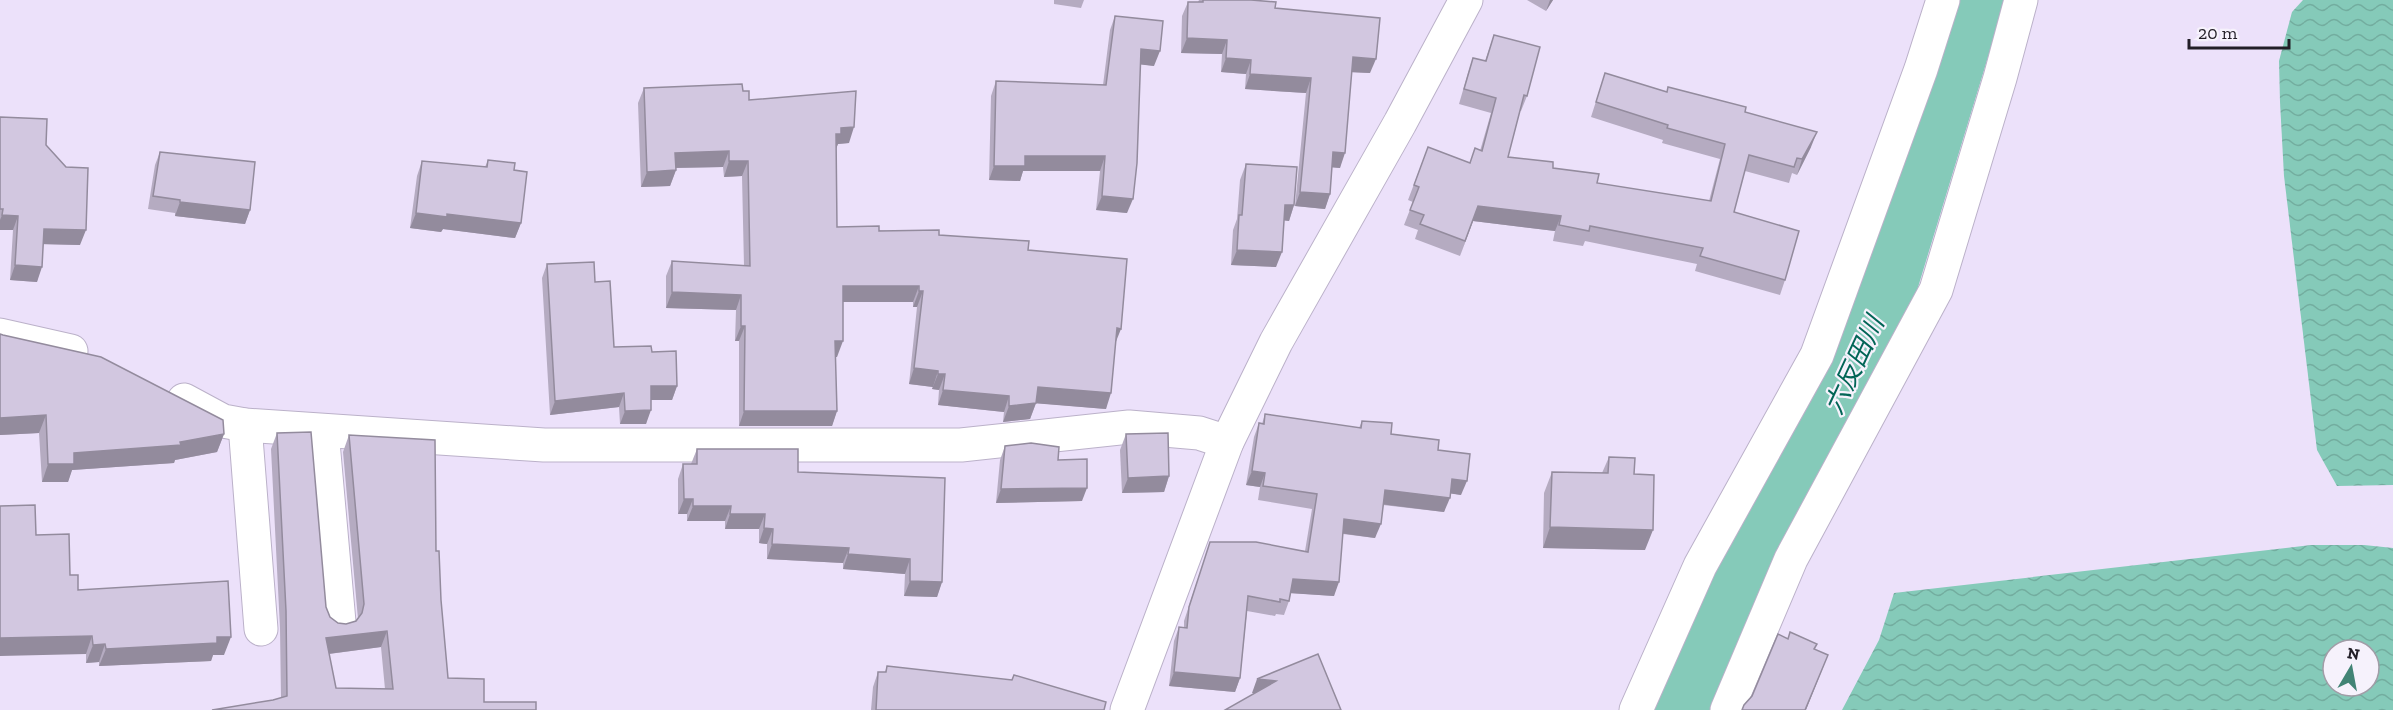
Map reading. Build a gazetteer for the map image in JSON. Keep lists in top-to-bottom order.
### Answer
{
  "water": ["六反田川"],
  "scale_bar": "20 m",
  "north": "top"
}
